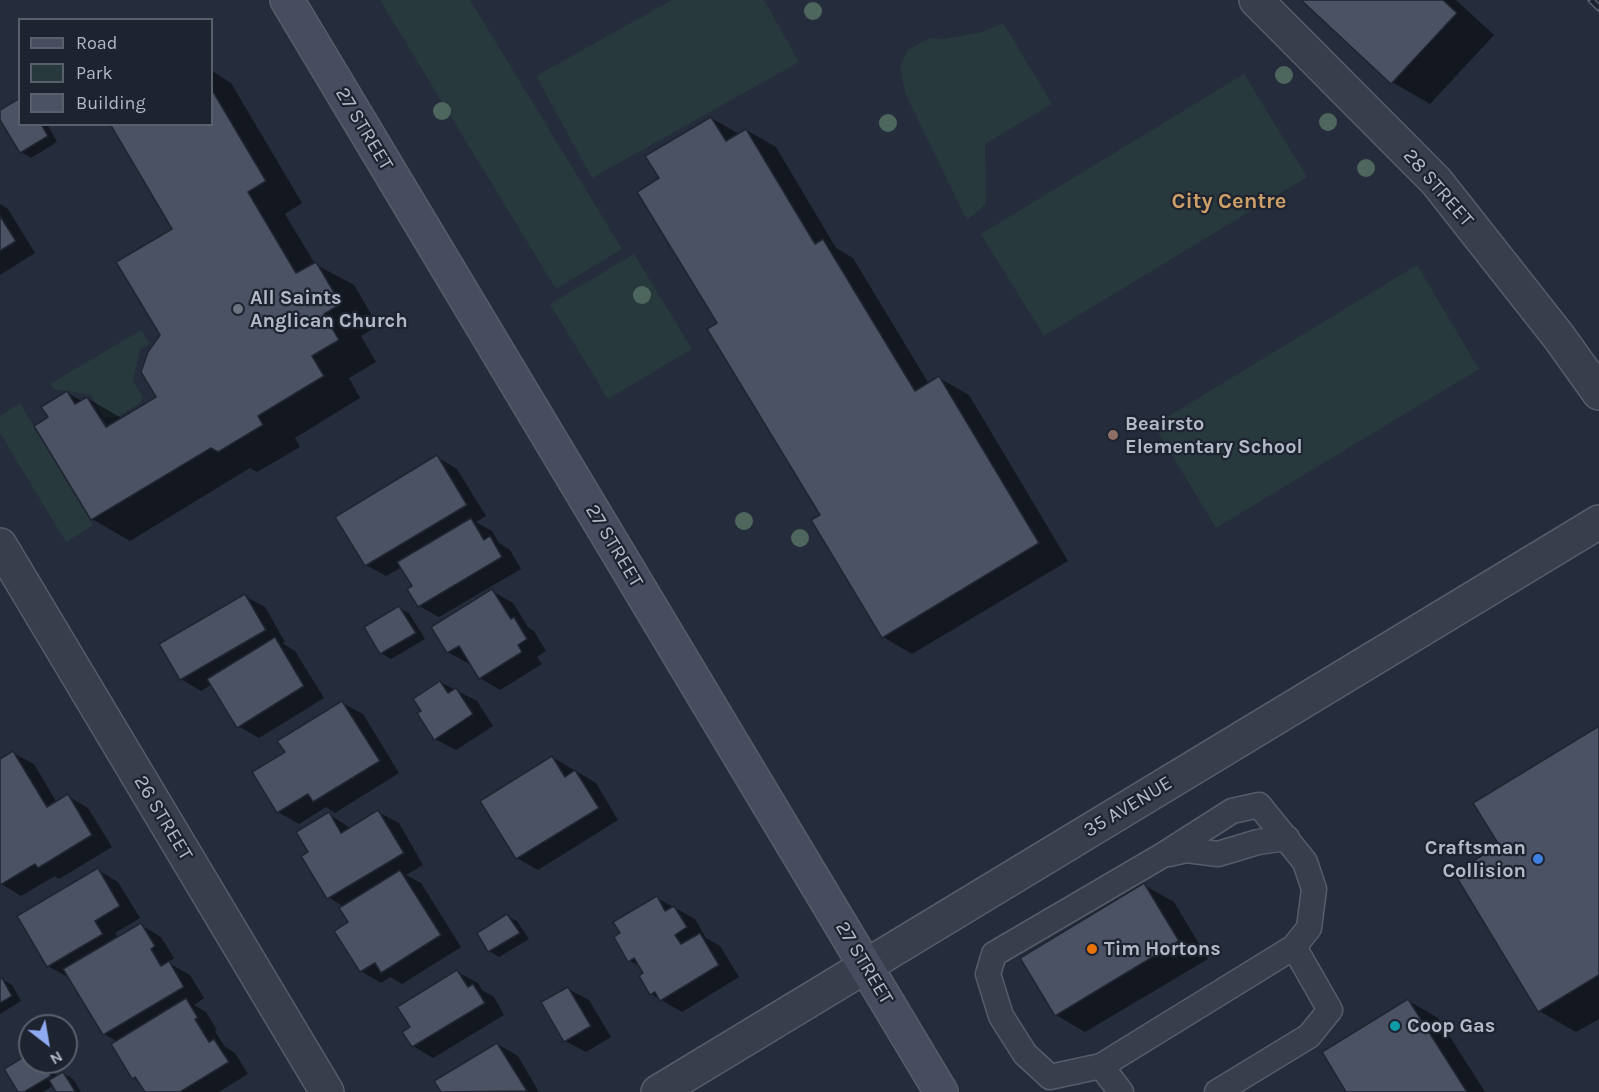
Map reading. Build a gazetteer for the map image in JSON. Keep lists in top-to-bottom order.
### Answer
{
  "streets": {
    "main road": ["27 STREET"],
    "street": ["28 STREET", "35 AVENUE", "26 STREET"]
  },
  "crossings": [
    ["27 STREET", "35 AVENUE"]
  ],
  "districts": ["City Centre"],
  "places": [
    "All Saints Anglican Church",
    "Beairsto Elementary School",
    "Craftsman Collision",
    "Tim Hortons",
    "Coop Gas"
  ],
  "legend": ["Road", "Park", "Building"],
  "north": "bottom right"
}
